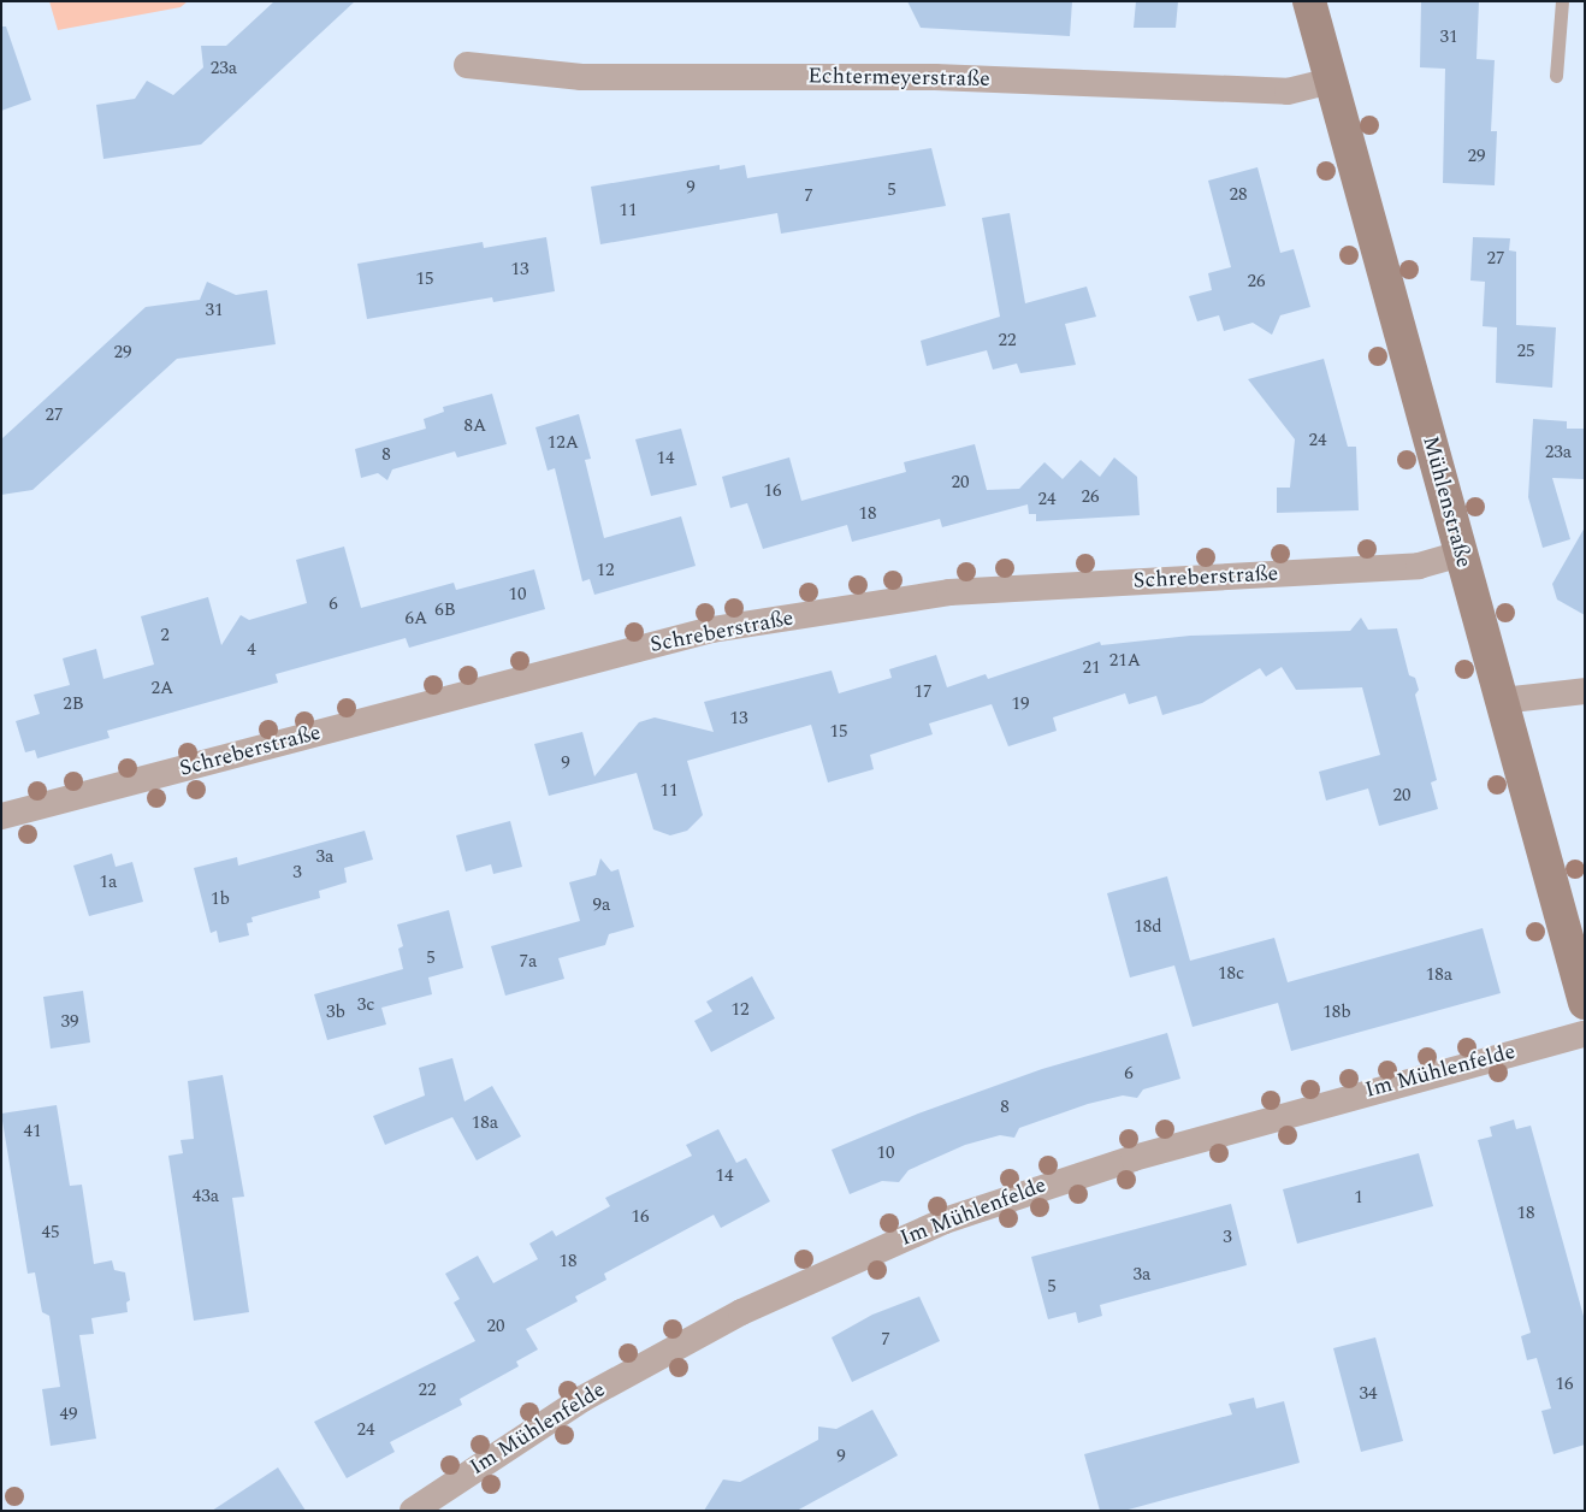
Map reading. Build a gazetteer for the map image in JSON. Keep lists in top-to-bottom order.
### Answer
{
  "streets": {
    "street": [
      "Echtermeyerstraße",
      "Mühlenstraße",
      "Schreberstraße",
      "Im Mühlenfelde"
    ]
  },
  "crossings": [
    ["Echtermeyerstraße", "Mühlenstraße"],
    ["Mühlenstraße", "Schreberstraße"]
  ],
  "house_numbers": [
    "31",
    "23a",
    "29",
    "9",
    "5",
    "28",
    "7",
    "11",
    "27",
    "13",
    "15",
    "26",
    "31",
    "22",
    "25",
    "29",
    "27",
    "8A",
    "24",
    "12A",
    "23a",
    "8",
    "14",
    "20",
    "16",
    "26",
    "24",
    "18",
    "12",
    "10",
    "6",
    "6B",
    "6A",
    "2",
    "4",
    "21A",
    "21",
    "2A",
    "17",
    "2B",
    "19",
    "13",
    "15",
    "9",
    "11",
    "20",
    "3a",
    "3",
    "1a",
    "1b",
    "9a",
    "18d",
    "5",
    "7a",
    "18c",
    "18a",
    "3c",
    "12",
    "3b",
    "18b",
    "39",
    "6",
    "8",
    "18a",
    "41",
    "10",
    "14",
    "43a",
    "1",
    "18",
    "16",
    "45",
    "3",
    "18",
    "3a",
    "5",
    "20",
    "7",
    "16",
    "22",
    "34",
    "49",
    "24",
    "9"
  ]
}
